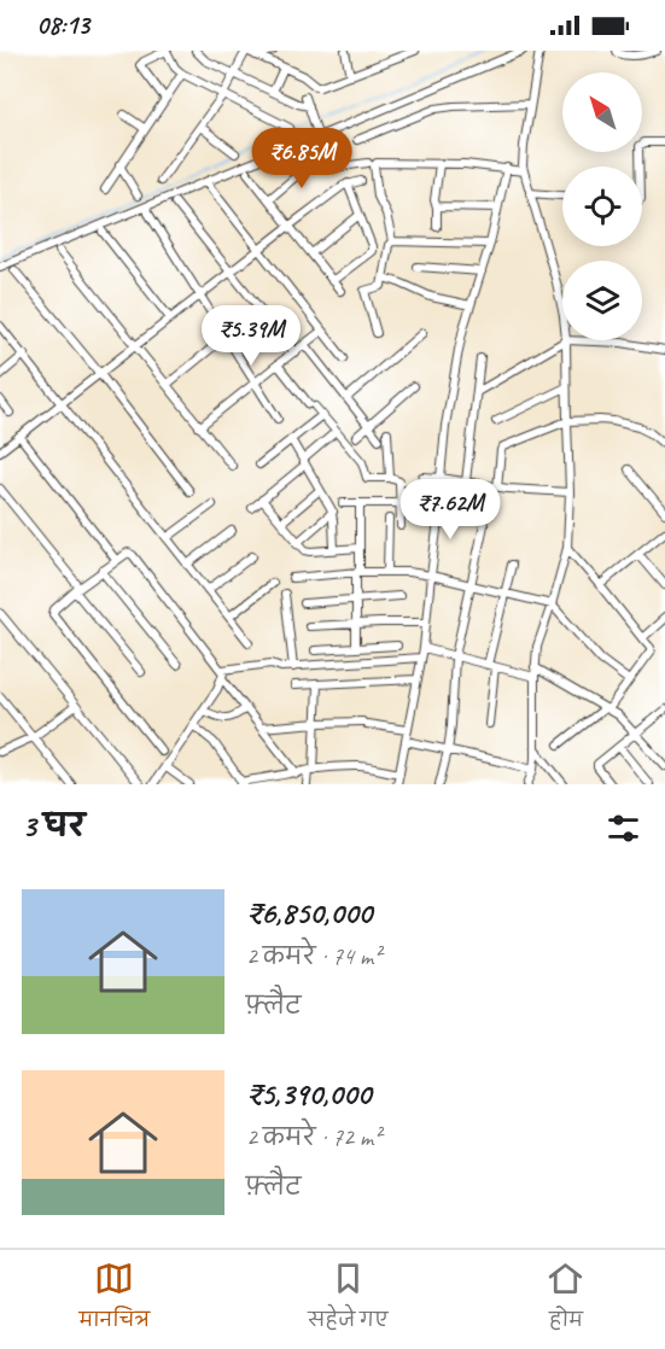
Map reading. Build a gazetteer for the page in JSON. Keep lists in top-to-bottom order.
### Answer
{
  "north": "top left",
  "page": {
    "status": "08:13",
    "price": ["₹6.85M", "₹5.39M", "₹7.62M"],
    "heading": "3 घर",
    "list": [
      {
        "name": "₹6,850,000",
        "note": "2 कमरे · 74 m² · फ़्लैट"
      },
      {
        "name": "₹5,390,000",
        "note": "2 कमरे · 72 m² · फ़्लैट"
      }
    ],
    "tabs": ["मानचित्र", "सहेजे गए", "होम"]
  }
}
